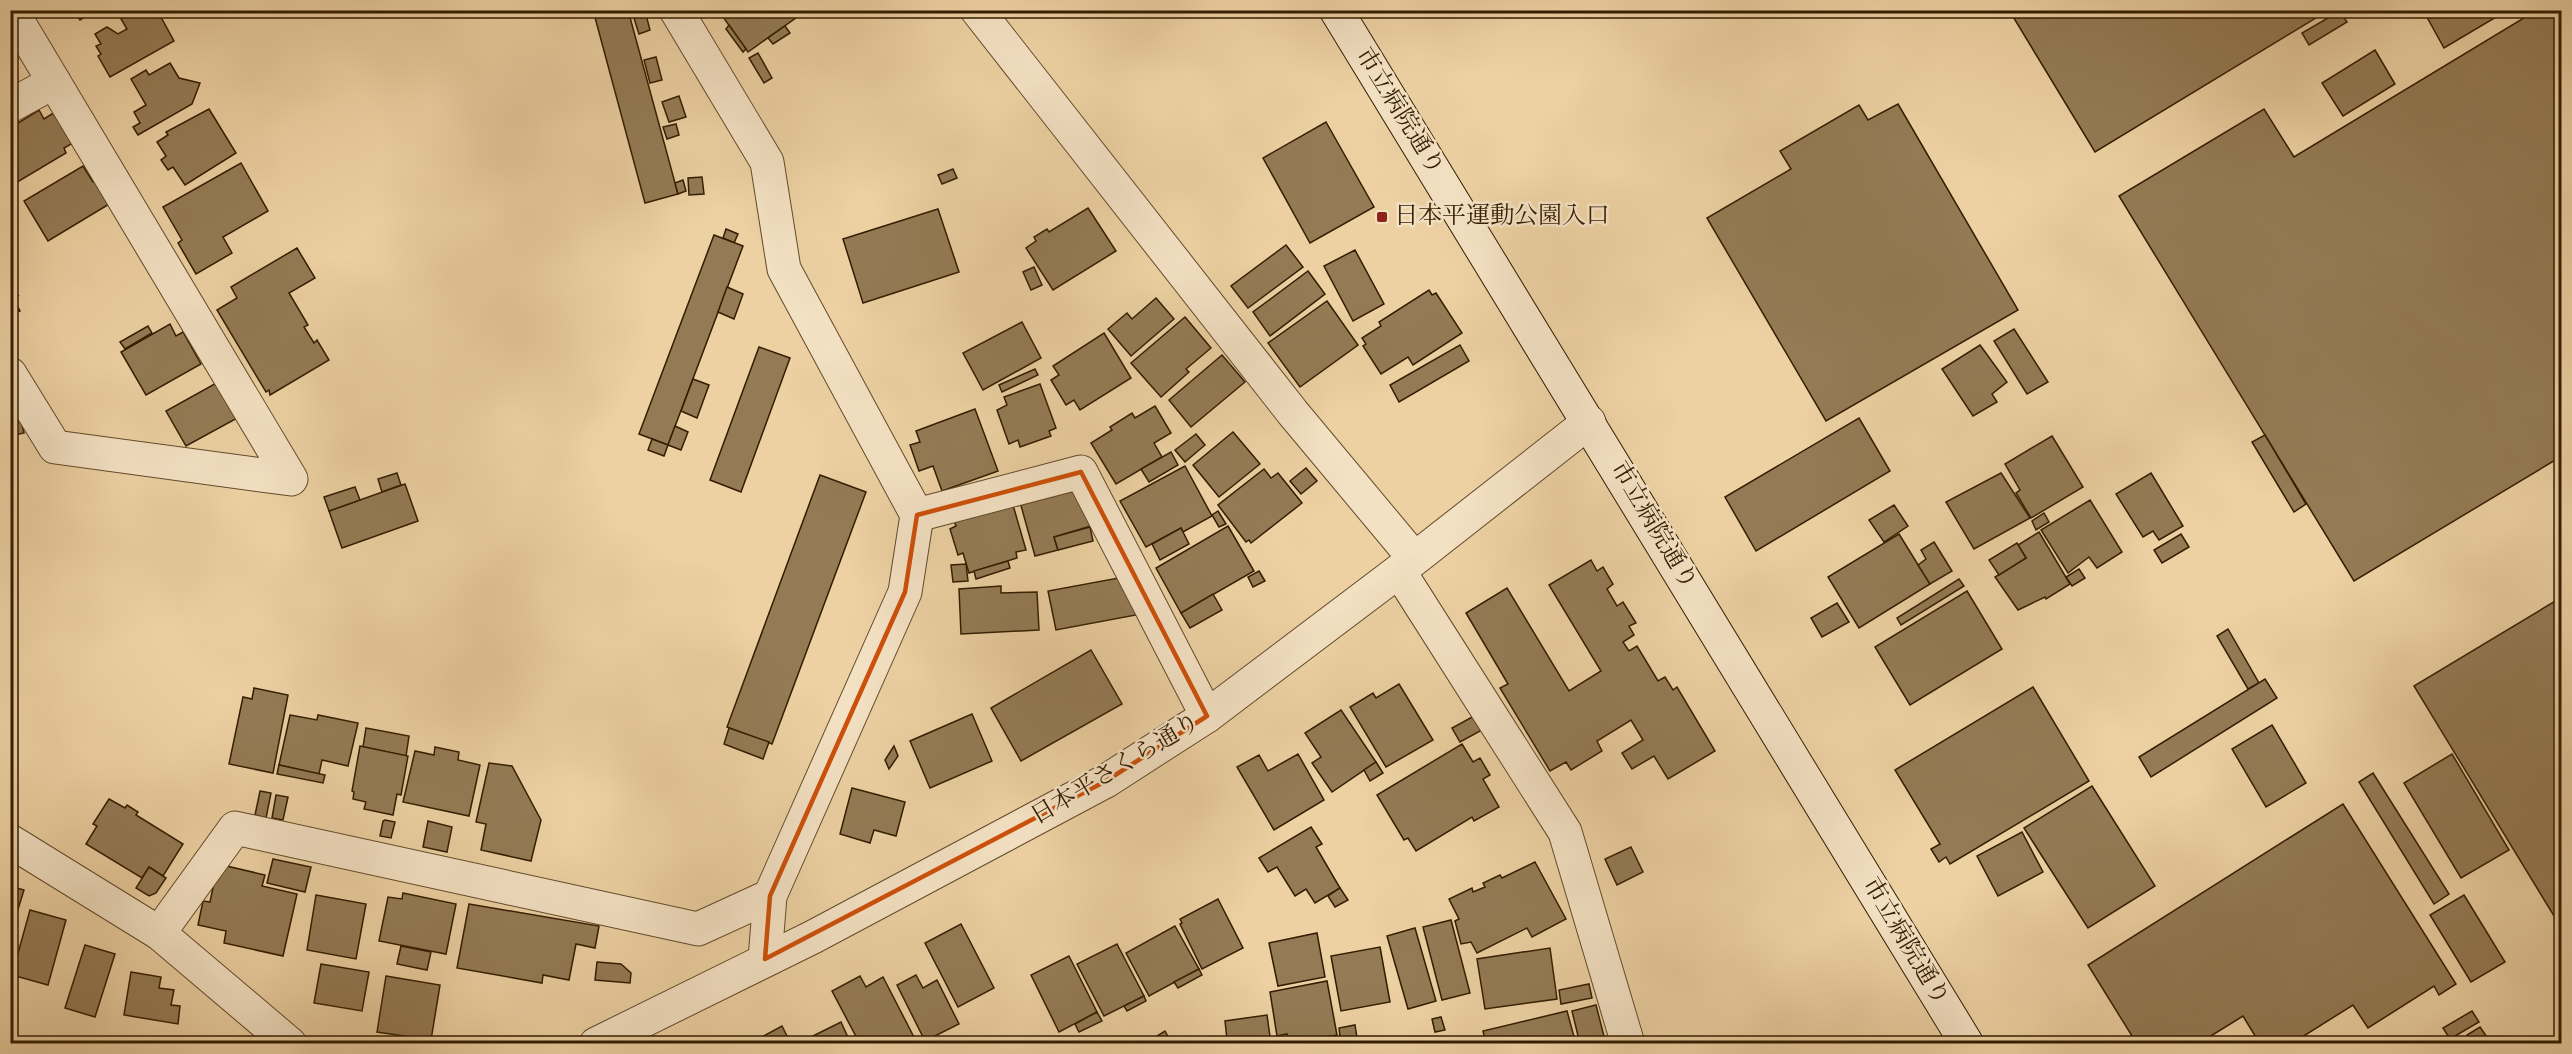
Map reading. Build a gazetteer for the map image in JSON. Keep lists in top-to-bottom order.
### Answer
{
  "streets": {
    "street": ["市立病院通り", "日本平さくら通り"]
  },
  "crossings": [
    ["市立病院通り", "日本平さくら通り"]
  ],
  "places": {
    "transit": ["日本平運動公園入口"]
  }
}
